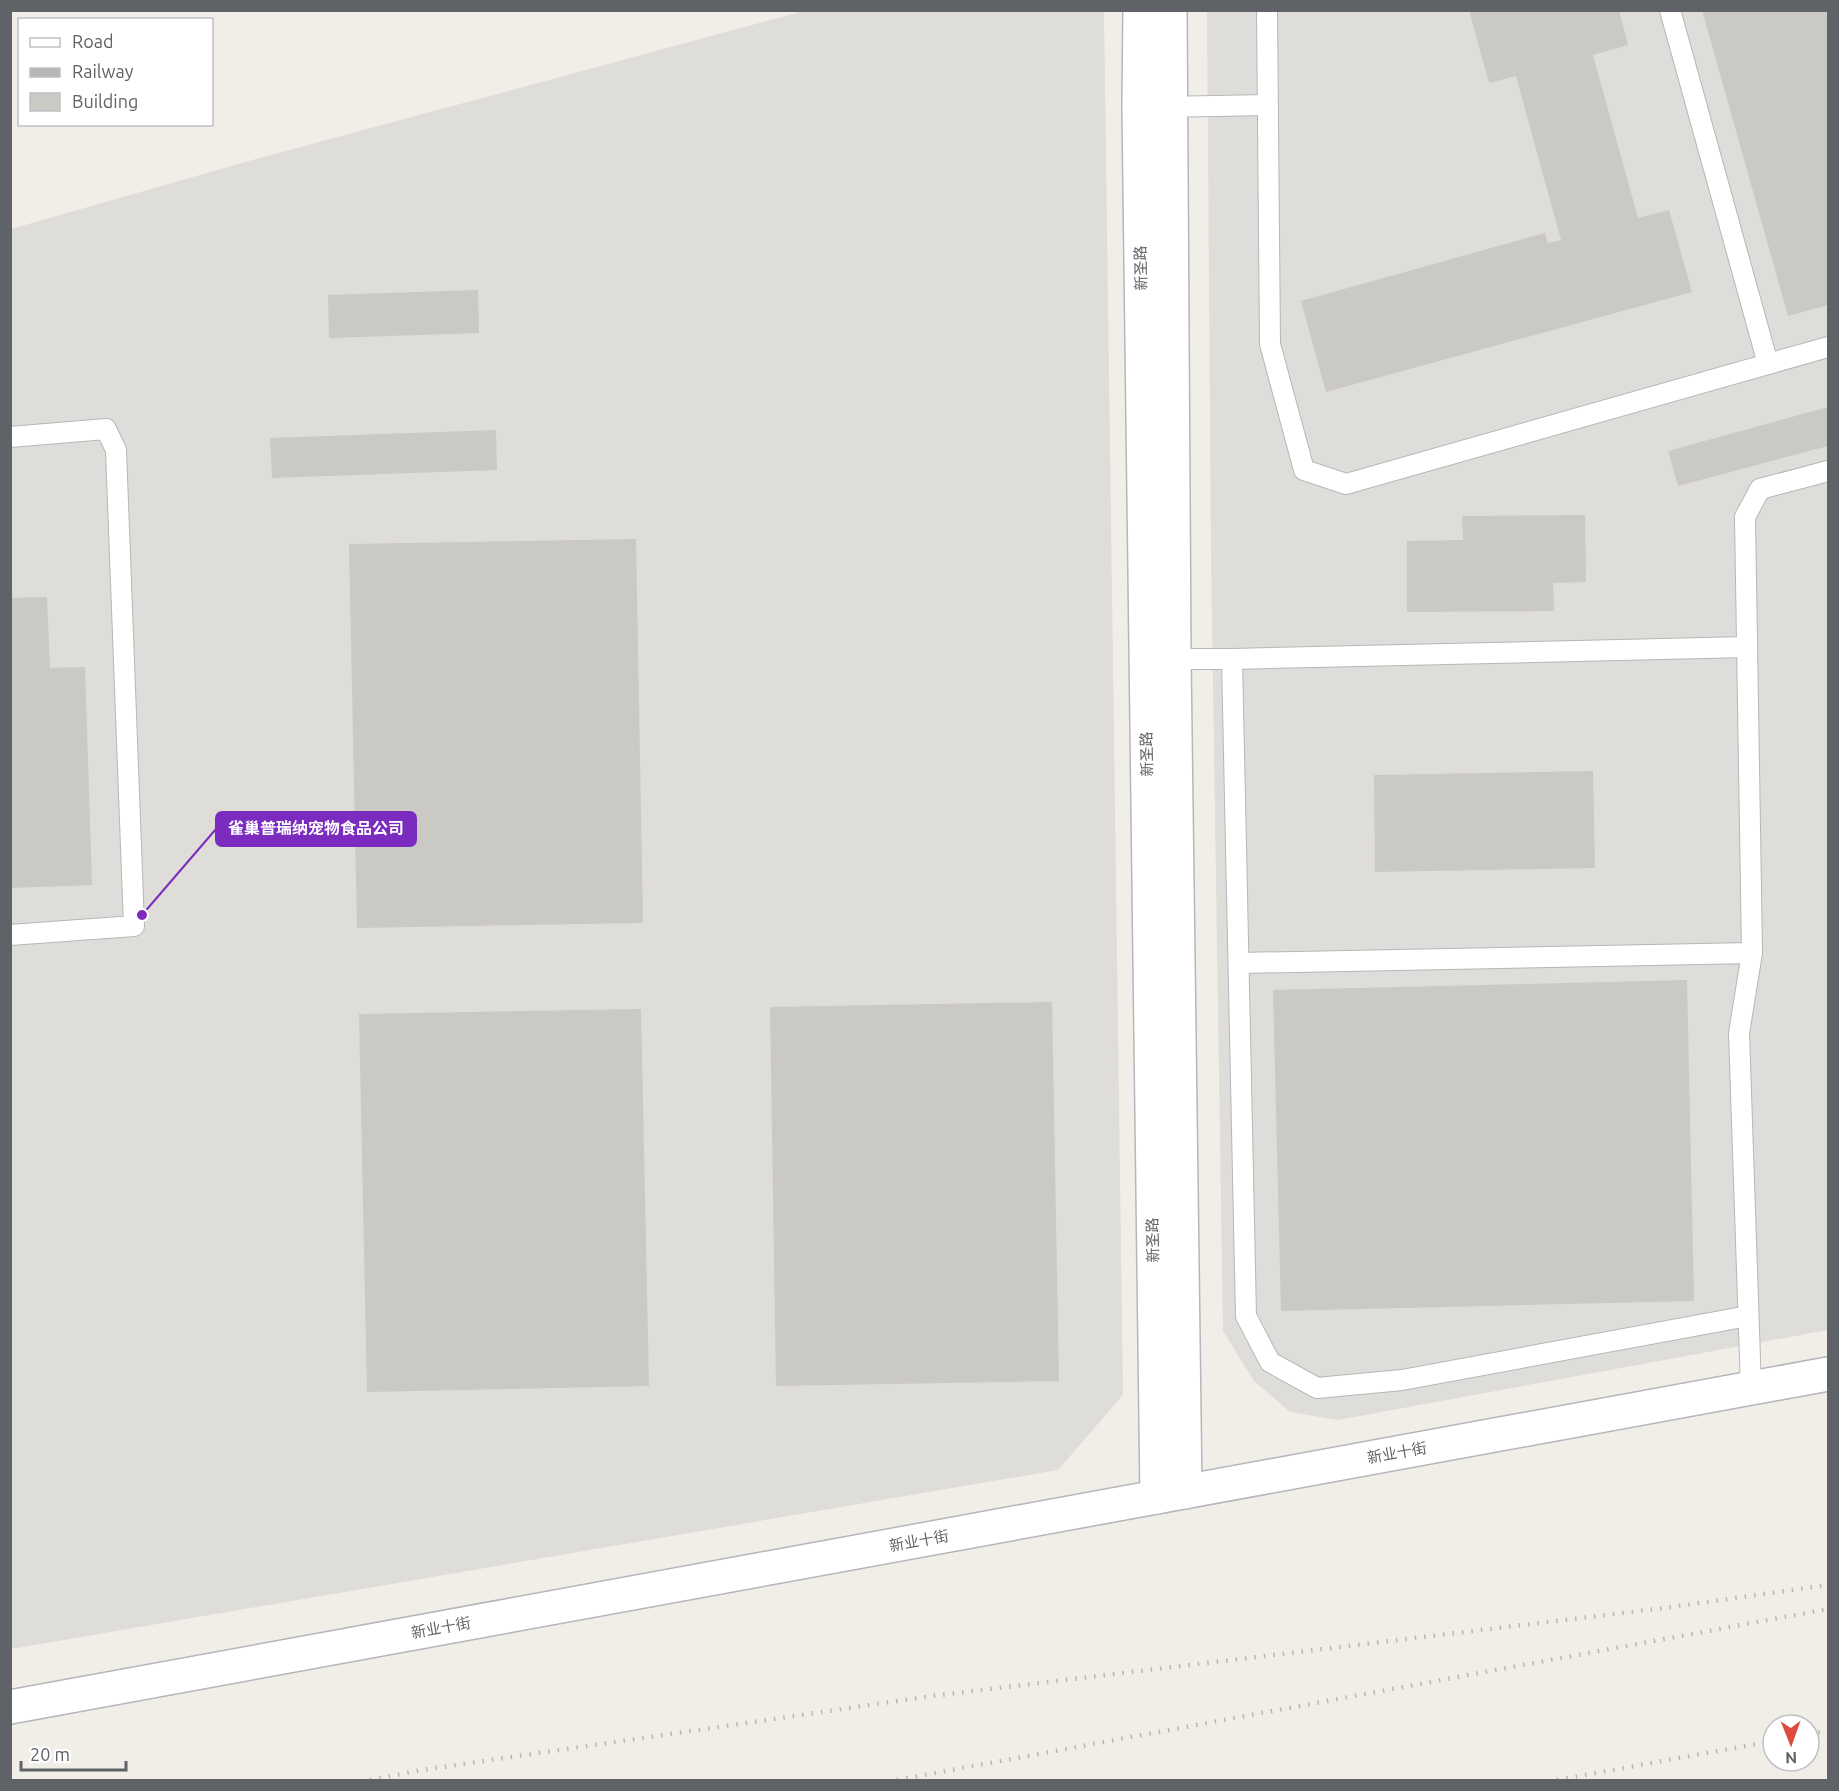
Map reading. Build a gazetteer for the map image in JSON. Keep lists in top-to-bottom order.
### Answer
{
  "streets": {
    "main road": ["新圣路", "新业十街"]
  },
  "crossings": [
    ["新圣路", "新业十街"]
  ],
  "places": ["雀巢普瑞纳宠物食品公司"],
  "legend": ["Road", "Railway", "Building"],
  "scale_bar": "20 m",
  "north": "bottom"
}
